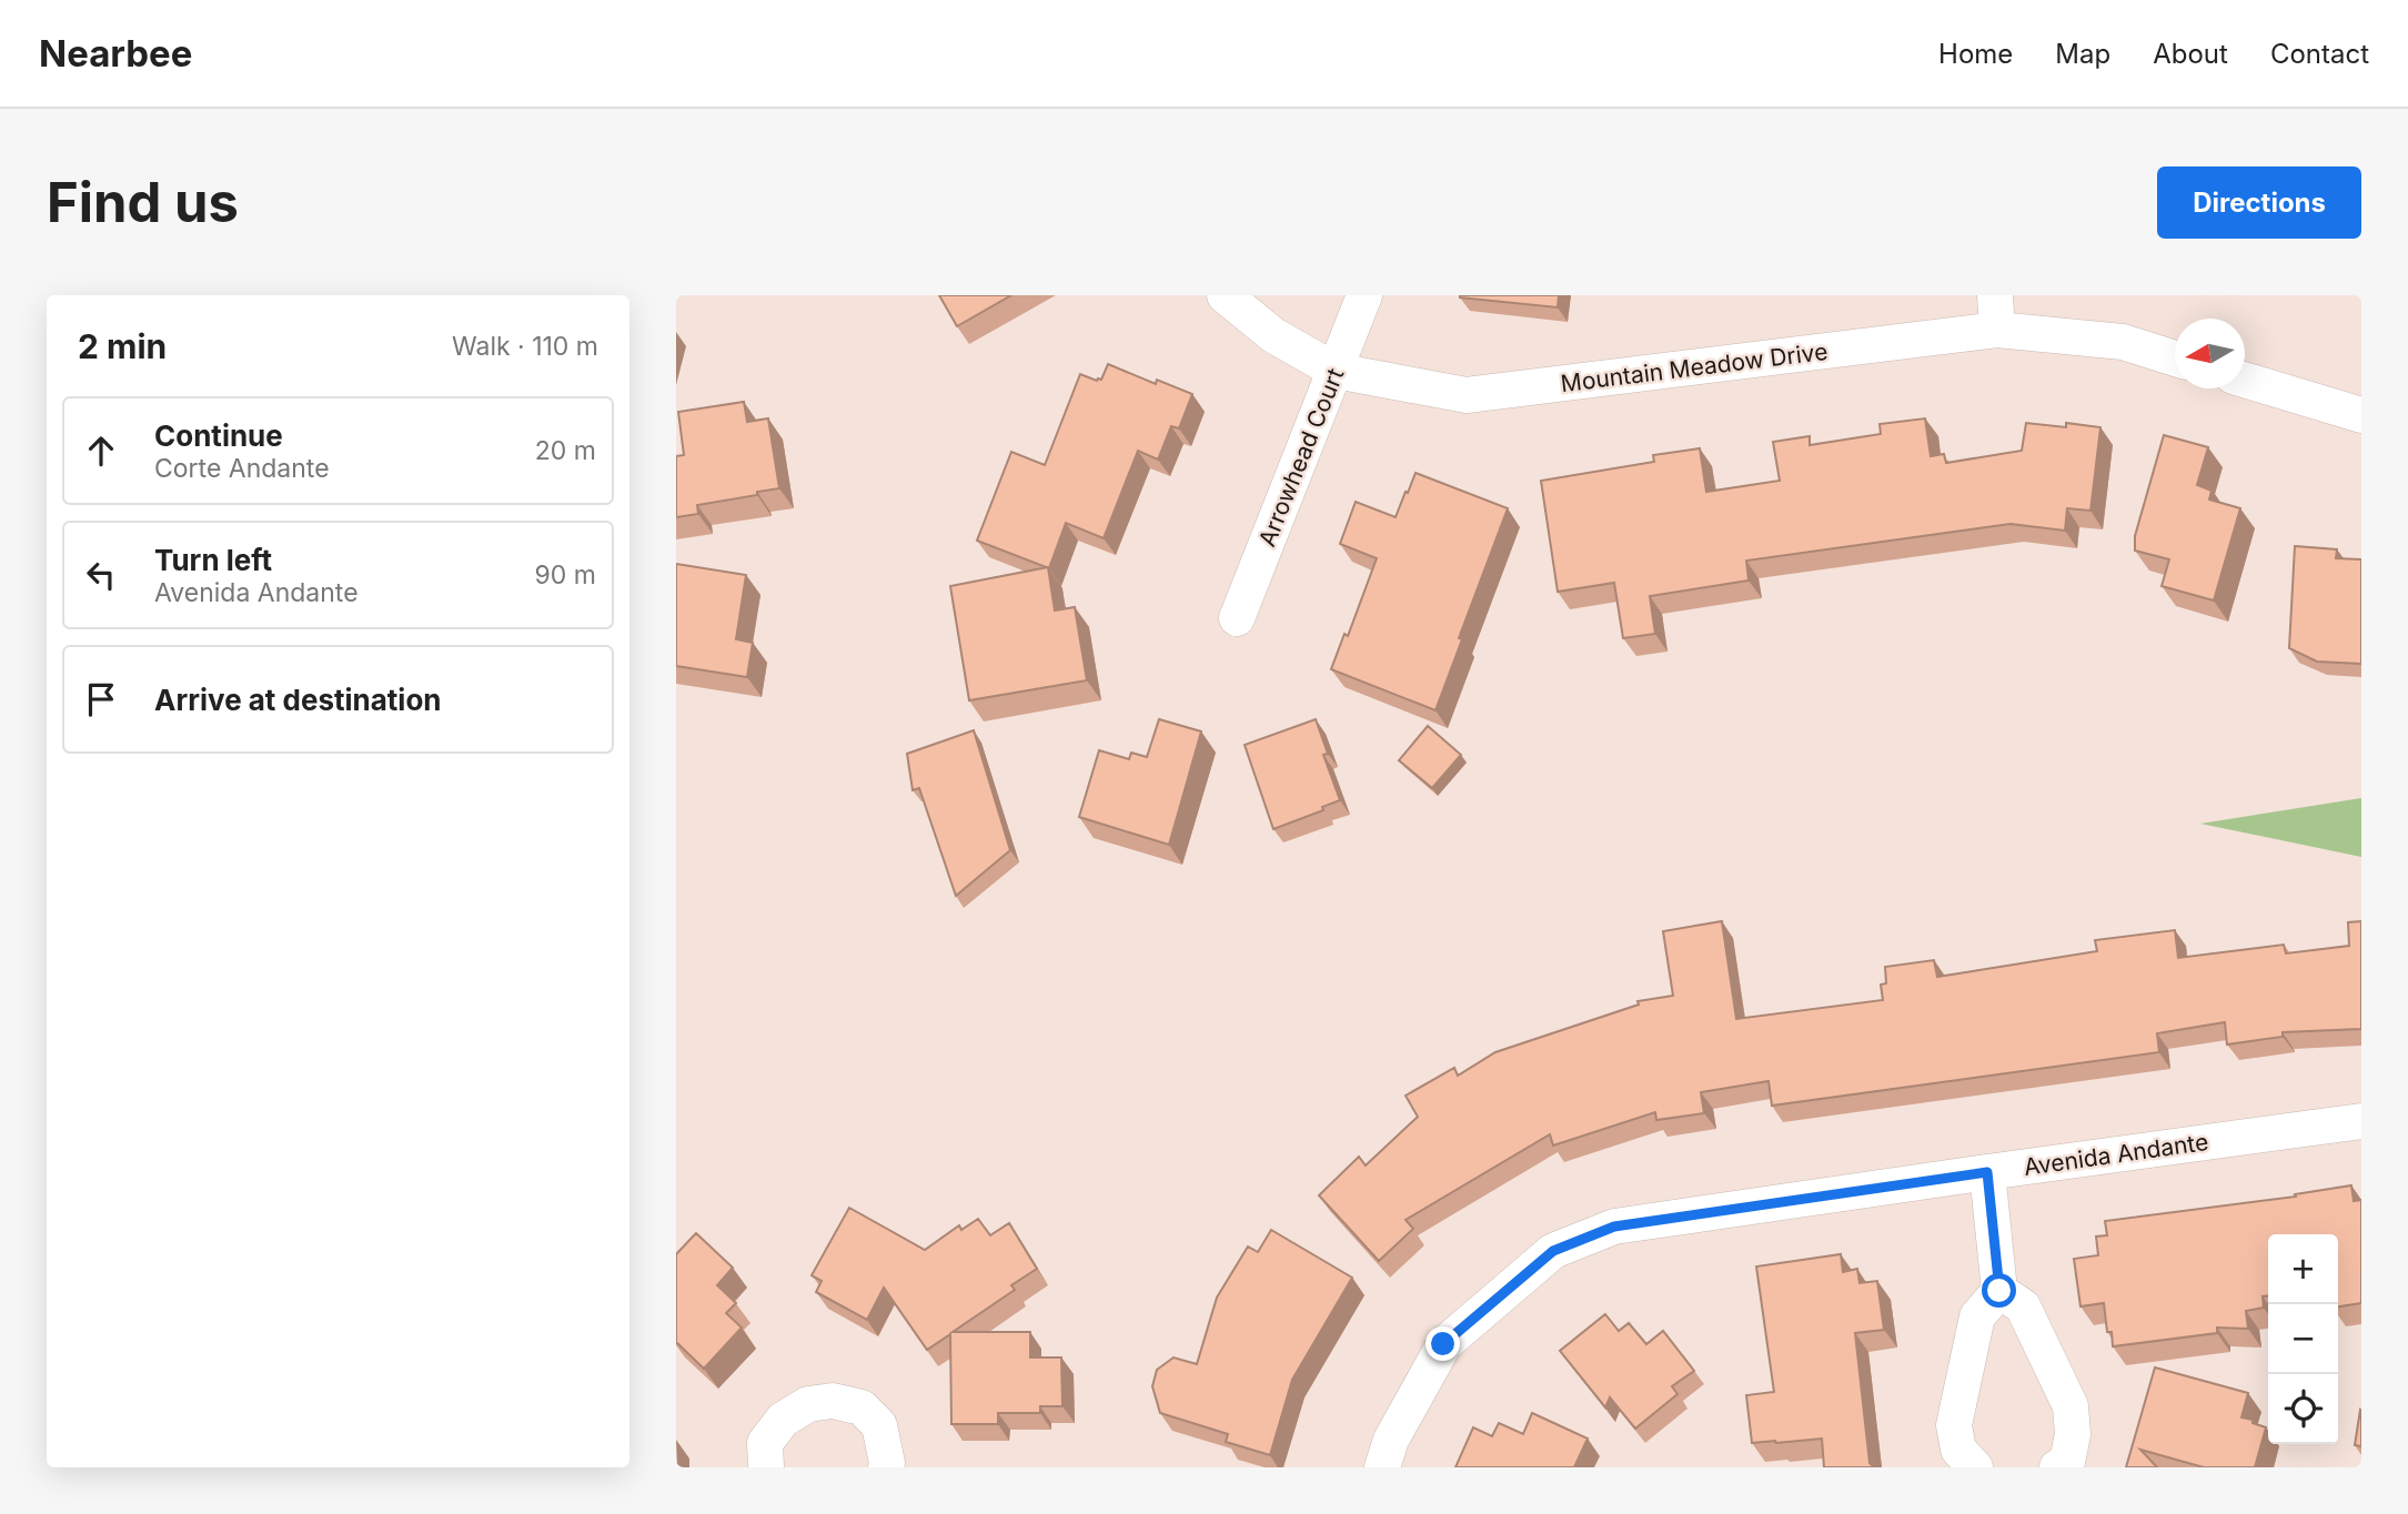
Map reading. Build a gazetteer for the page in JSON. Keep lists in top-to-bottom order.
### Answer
{
  "streets": {
    "street": ["Mountain Meadow Drive", "Arrowhead Court", "Avenida Andante"]
  },
  "crossings": [
    ["Mountain Meadow Drive", "Arrowhead Court"]
  ],
  "north": "left",
  "page": {
    "header": "Nearbee",
    "nav": [
      "Home",
      "Map",
      "About",
      "Contact"
    ],
    "buttons": "Directions",
    "title": "Find us",
    "heading": ["2 min", "Walk · 110 m"],
    "list": [
      ["Continue", "Corte Andante", "20 m"],
      ["Turn left", "Avenida Andante", "90 m"],
      "Arrive at destination"
    ],
    "map_buttons": ["+", "−"]
  }
}
